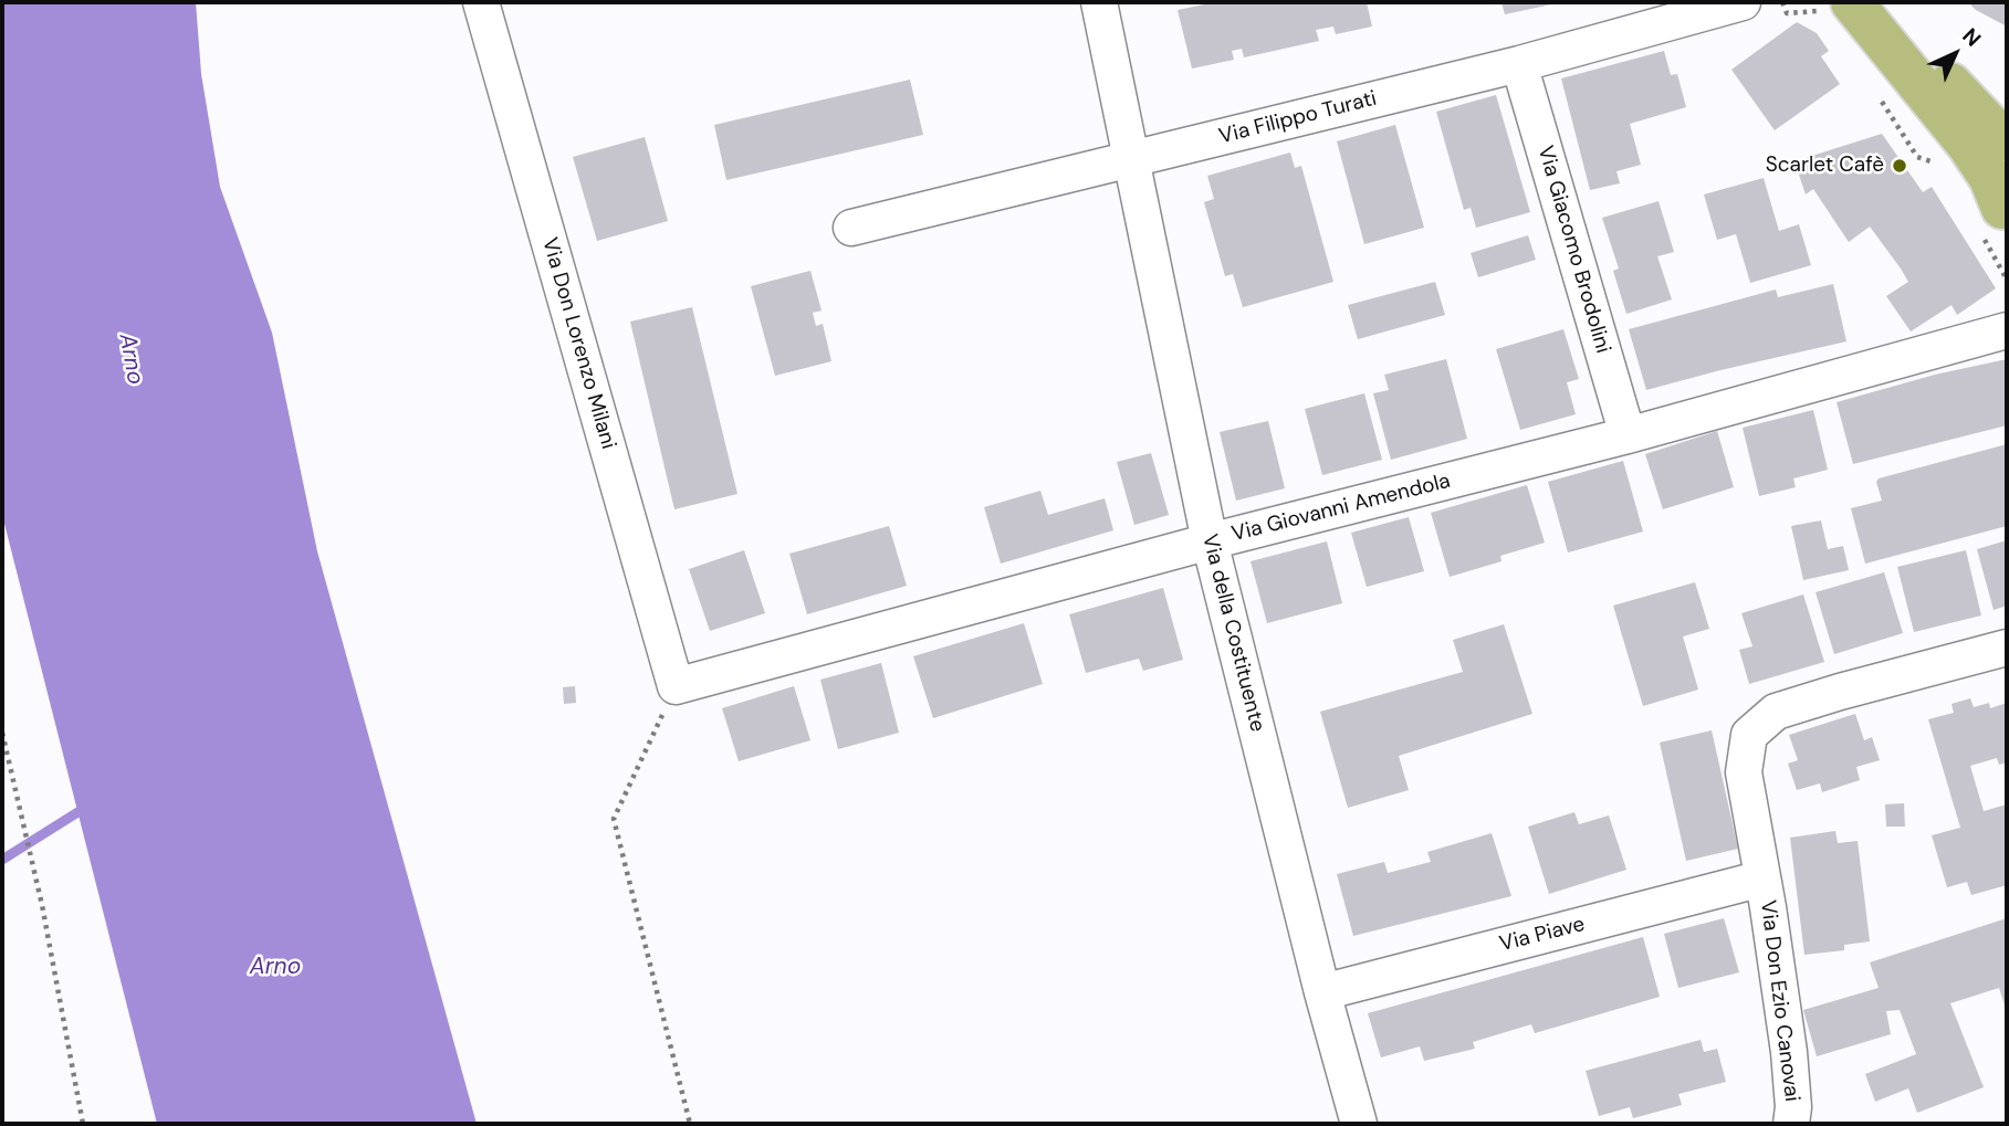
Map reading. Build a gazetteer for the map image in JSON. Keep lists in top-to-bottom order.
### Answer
{
  "streets": {
    "street": [
      "Via Filippo Turati",
      "Via Giacomo Brodolini",
      "Via Don Lorenzo Milani",
      "Via Giovanni Amendola",
      "Via della Costituente",
      "Via Piave",
      "Via Don Ezio Canovai"
    ]
  },
  "crossings": [
    ["Via Filippo Turati", "Via Giacomo Brodolini"],
    ["Via Filippo Turati", "Via della Costituente"],
    ["Via Giacomo Brodolini", "Via Giovanni Amendola"],
    ["Via Don Lorenzo Milani", "Via Giovanni Amendola"],
    ["Via Giovanni Amendola", "Via della Costituente"],
    ["Via della Costituente", "Via Piave"],
    ["Via Piave", "Via Don Ezio Canovai"]
  ],
  "water": ["Arno"],
  "places": ["Scarlet Cafè"],
  "north": "top right"
}
